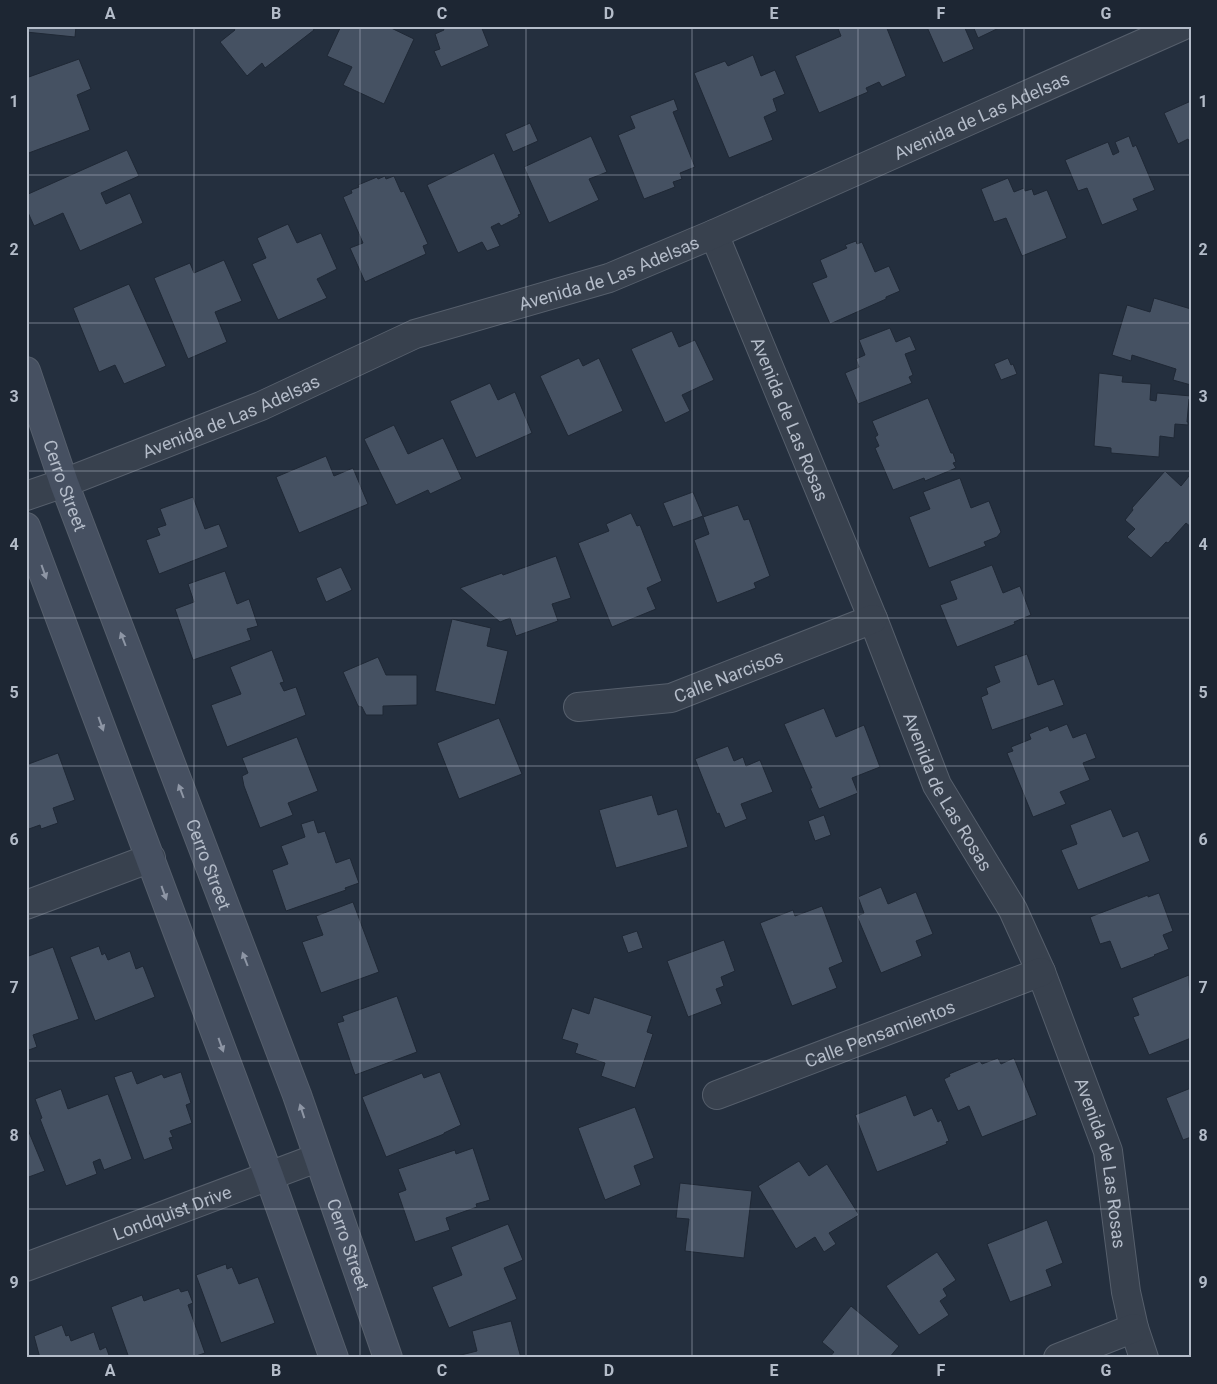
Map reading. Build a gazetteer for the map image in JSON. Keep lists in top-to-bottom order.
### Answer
{
  "streets": {
    "street": [
      "Avenida de Las Adelsas",
      "Avenida de Las Rosas",
      "Cerro Street",
      "Calle Narcisos",
      "Calle Pensamientos",
      "Londquist Drive"
    ]
  },
  "crossings": [
    ["Avenida de Las Adelsas", "Avenida de Las Rosas"],
    ["Avenida de Las Adelsas", "Cerro Street"],
    ["Avenida de Las Rosas", "Calle Narcisos"],
    ["Avenida de Las Rosas", "Calle Pensamientos"],
    ["Cerro Street", "Londquist Drive"]
  ],
  "grid": {
    "columns": [
      "A",
      "B",
      "C",
      "D",
      "E",
      "F",
      "G"
    ],
    "rows": [
      "1",
      "2",
      "3",
      "4",
      "5",
      "6",
      "7",
      "8",
      "9"
    ]
  }
}
